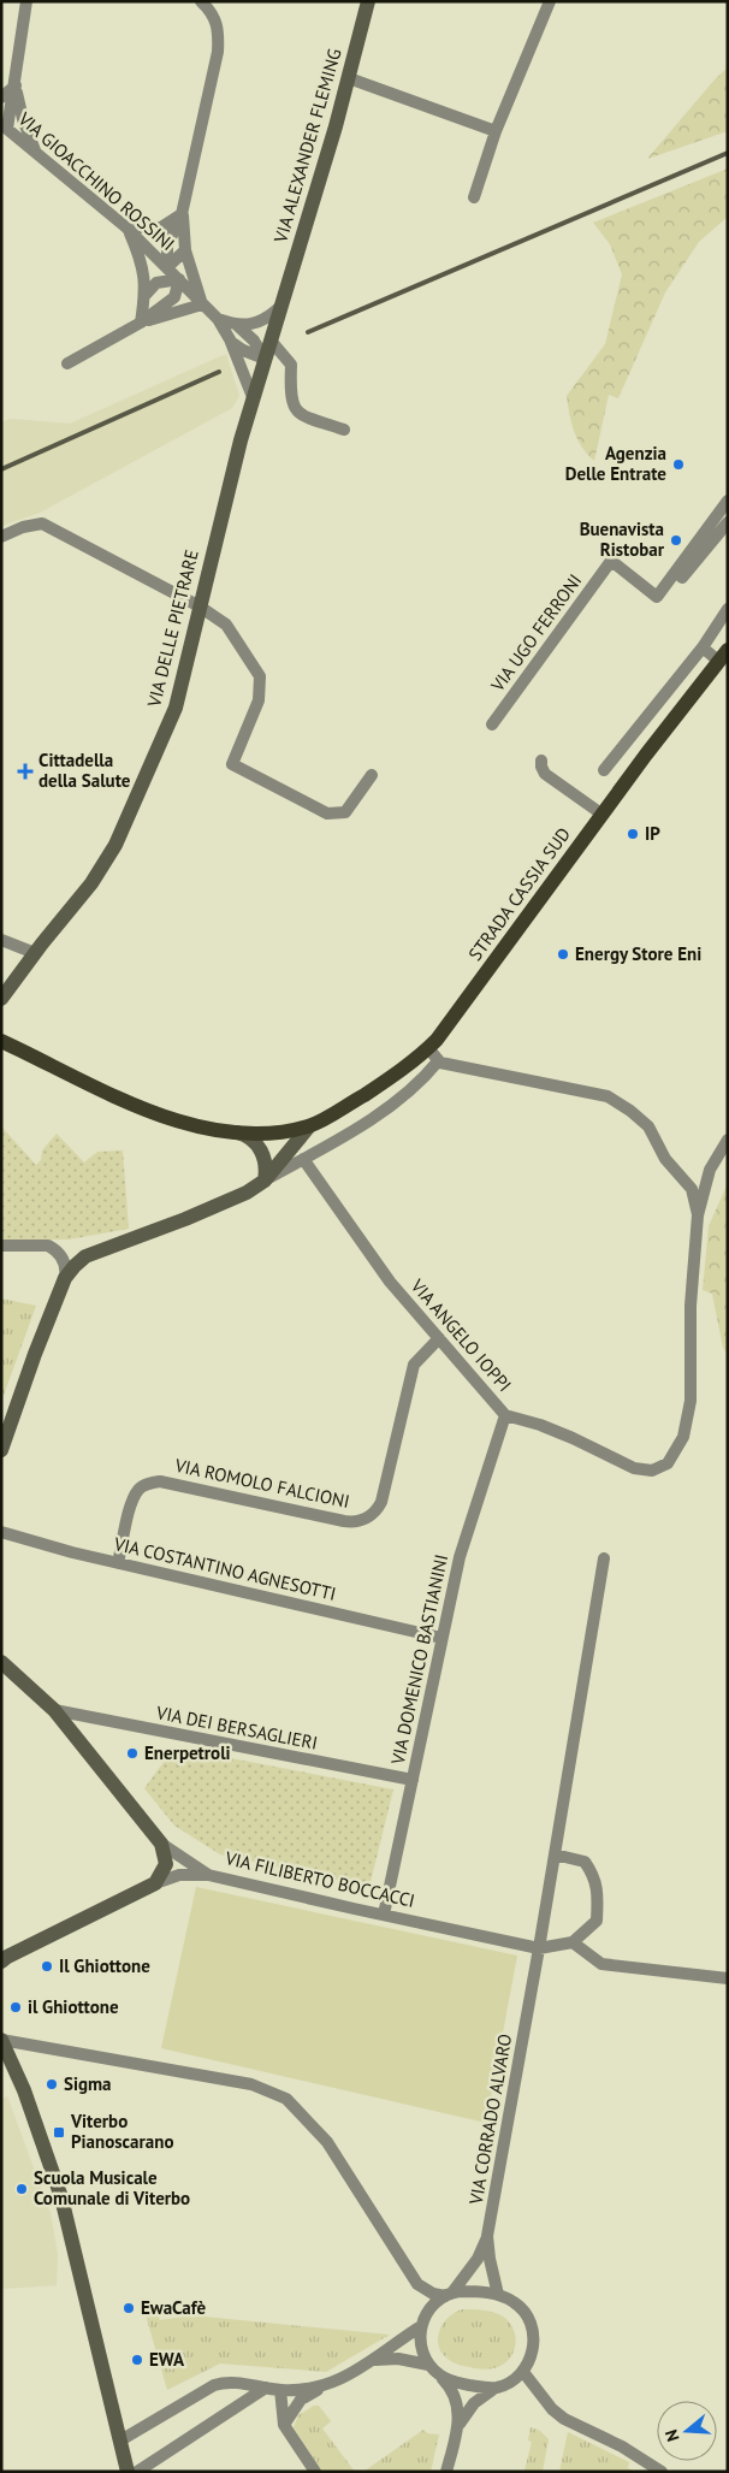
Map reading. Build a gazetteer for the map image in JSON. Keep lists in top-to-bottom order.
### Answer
{
  "streets": {
    "main road": [
      "VIA ALEXANDER FLEMING",
      "VIA DELLE PIETRARE",
      "STRADA CASSIA SUD",
      "VIA FILIBERTO BOCCACCI"
    ],
    "street": [
      "VIA GIOACCHINO ROSSINI",
      "VIA UGO FERRONI",
      "VIA ANGELO IOPPI",
      "VIA ROMOLO FALCIONI",
      "VIA COSTANTINO AGNESOTTI",
      "VIA DOMENICO BASTIANINI",
      "VIA DEI BERSAGLIERI",
      "VIA CORRADO ALVARO"
    ]
  },
  "crossings": [
    ["VIA ALEXANDER FLEMING", "VIA DELLE PIETRARE"],
    ["VIA ANGELO IOPPI", "VIA ROMOLO FALCIONI"],
    ["VIA ANGELO IOPPI", "VIA DOMENICO BASTIANINI"],
    ["VIA ROMOLO FALCIONI", "VIA COSTANTINO AGNESOTTI"],
    ["VIA COSTANTINO AGNESOTTI", "VIA DOMENICO BASTIANINI"],
    ["VIA DOMENICO BASTIANINI", "VIA DEI BERSAGLIERI"],
    ["VIA DOMENICO BASTIANINI", "VIA FILIBERTO BOCCACCI"],
    ["VIA DEI BERSAGLIERI", "VIA FILIBERTO BOCCACCI"],
    ["VIA FILIBERTO BOCCACCI", "VIA CORRADO ALVARO"]
  ],
  "places": {
    "other": [
      "Agenzia Delle Entrate",
      "Buenavista Ristobar",
      "IP",
      "Energy Store Eni",
      "Enerpetroli",
      "Il Ghiottone",
      "il Ghiottone",
      "Sigma",
      "Scuola Musicale Comunale di Viterbo",
      "EwaCafè",
      "EWA"
    ],
    "health": ["Cittadella della Salute"],
    "transit": ["Viterbo Pianoscarano"]
  },
  "north": "left"
}
